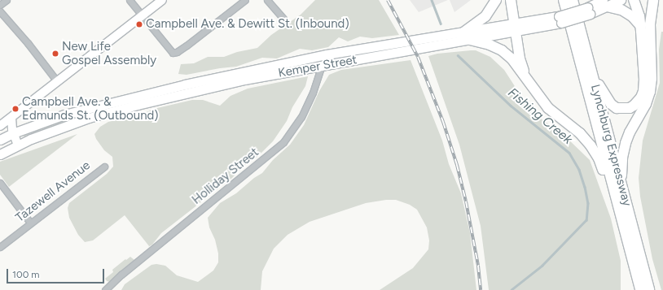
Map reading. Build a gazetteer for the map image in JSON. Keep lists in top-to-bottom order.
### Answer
{
  "streets": {
    "highway": ["Lynchburg Expressway"],
    "main road": ["Kemper Street"],
    "street": ["Holliday Street", "Tazewell Avenue"]
  },
  "crossings": [
    ["Kemper Street", "Holliday Street"]
  ],
  "water": ["Fishing Creek"],
  "places": ["Campbell Ave. & Dewitt St. (Inbound)", "New Life Gospel Assembly", "Campbell Ave. & Edmunds St. (Outbound)"],
  "scale_bar": "100 m"
}
